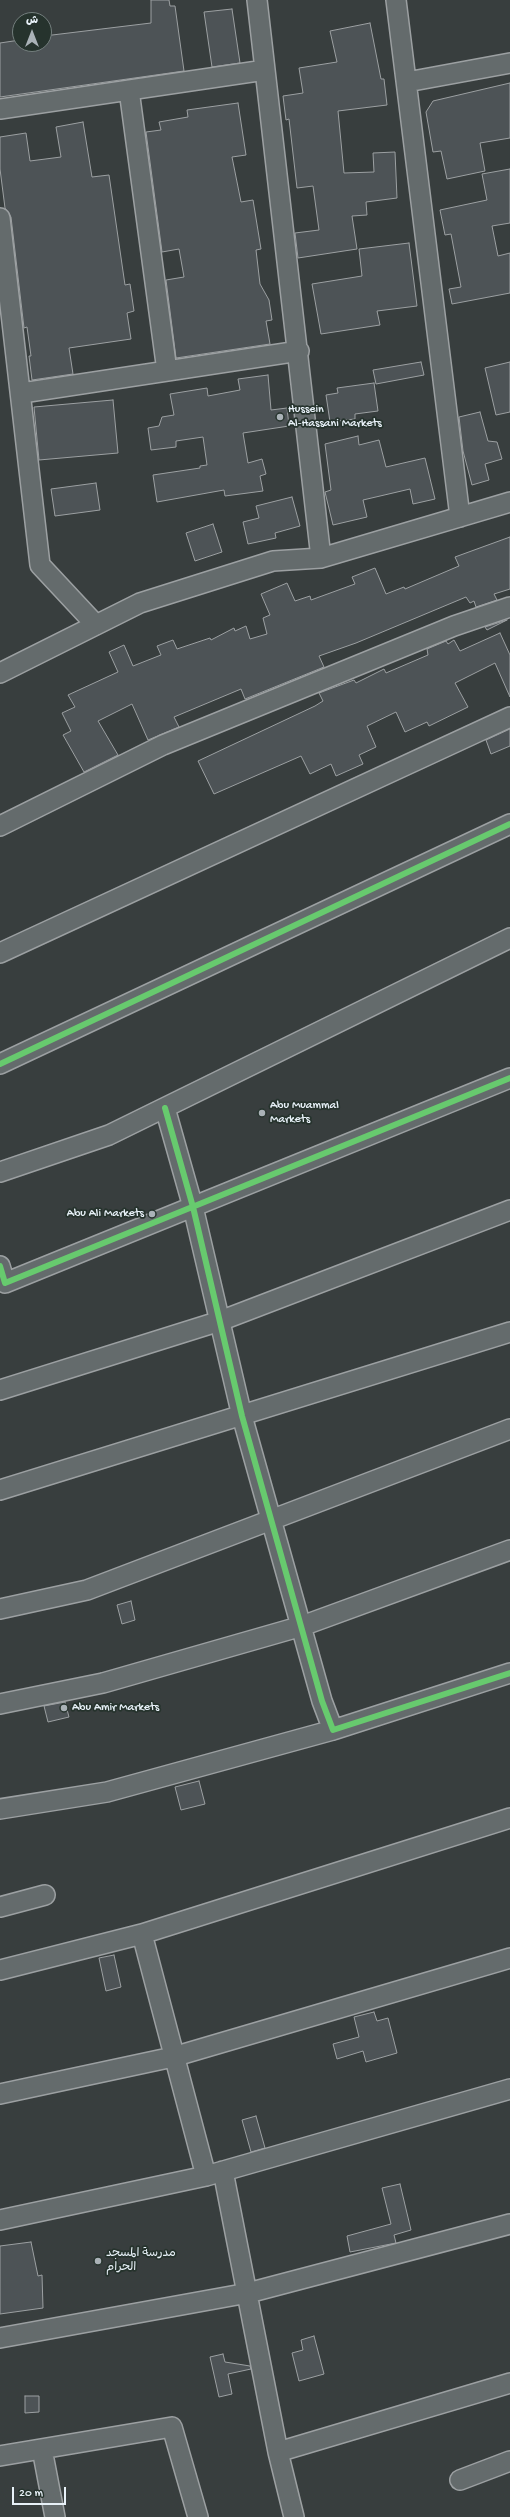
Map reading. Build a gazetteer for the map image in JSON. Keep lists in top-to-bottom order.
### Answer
{
  "places": [
    "Hussein Al-Hassani Markets",
    "Abu Muammal Markets",
    "Abu Ali Markets",
    "Abu Amir Markets",
    "مدرسة المسجد الحرام"
  ],
  "scale_bar": "20 m",
  "north": "top"
}
